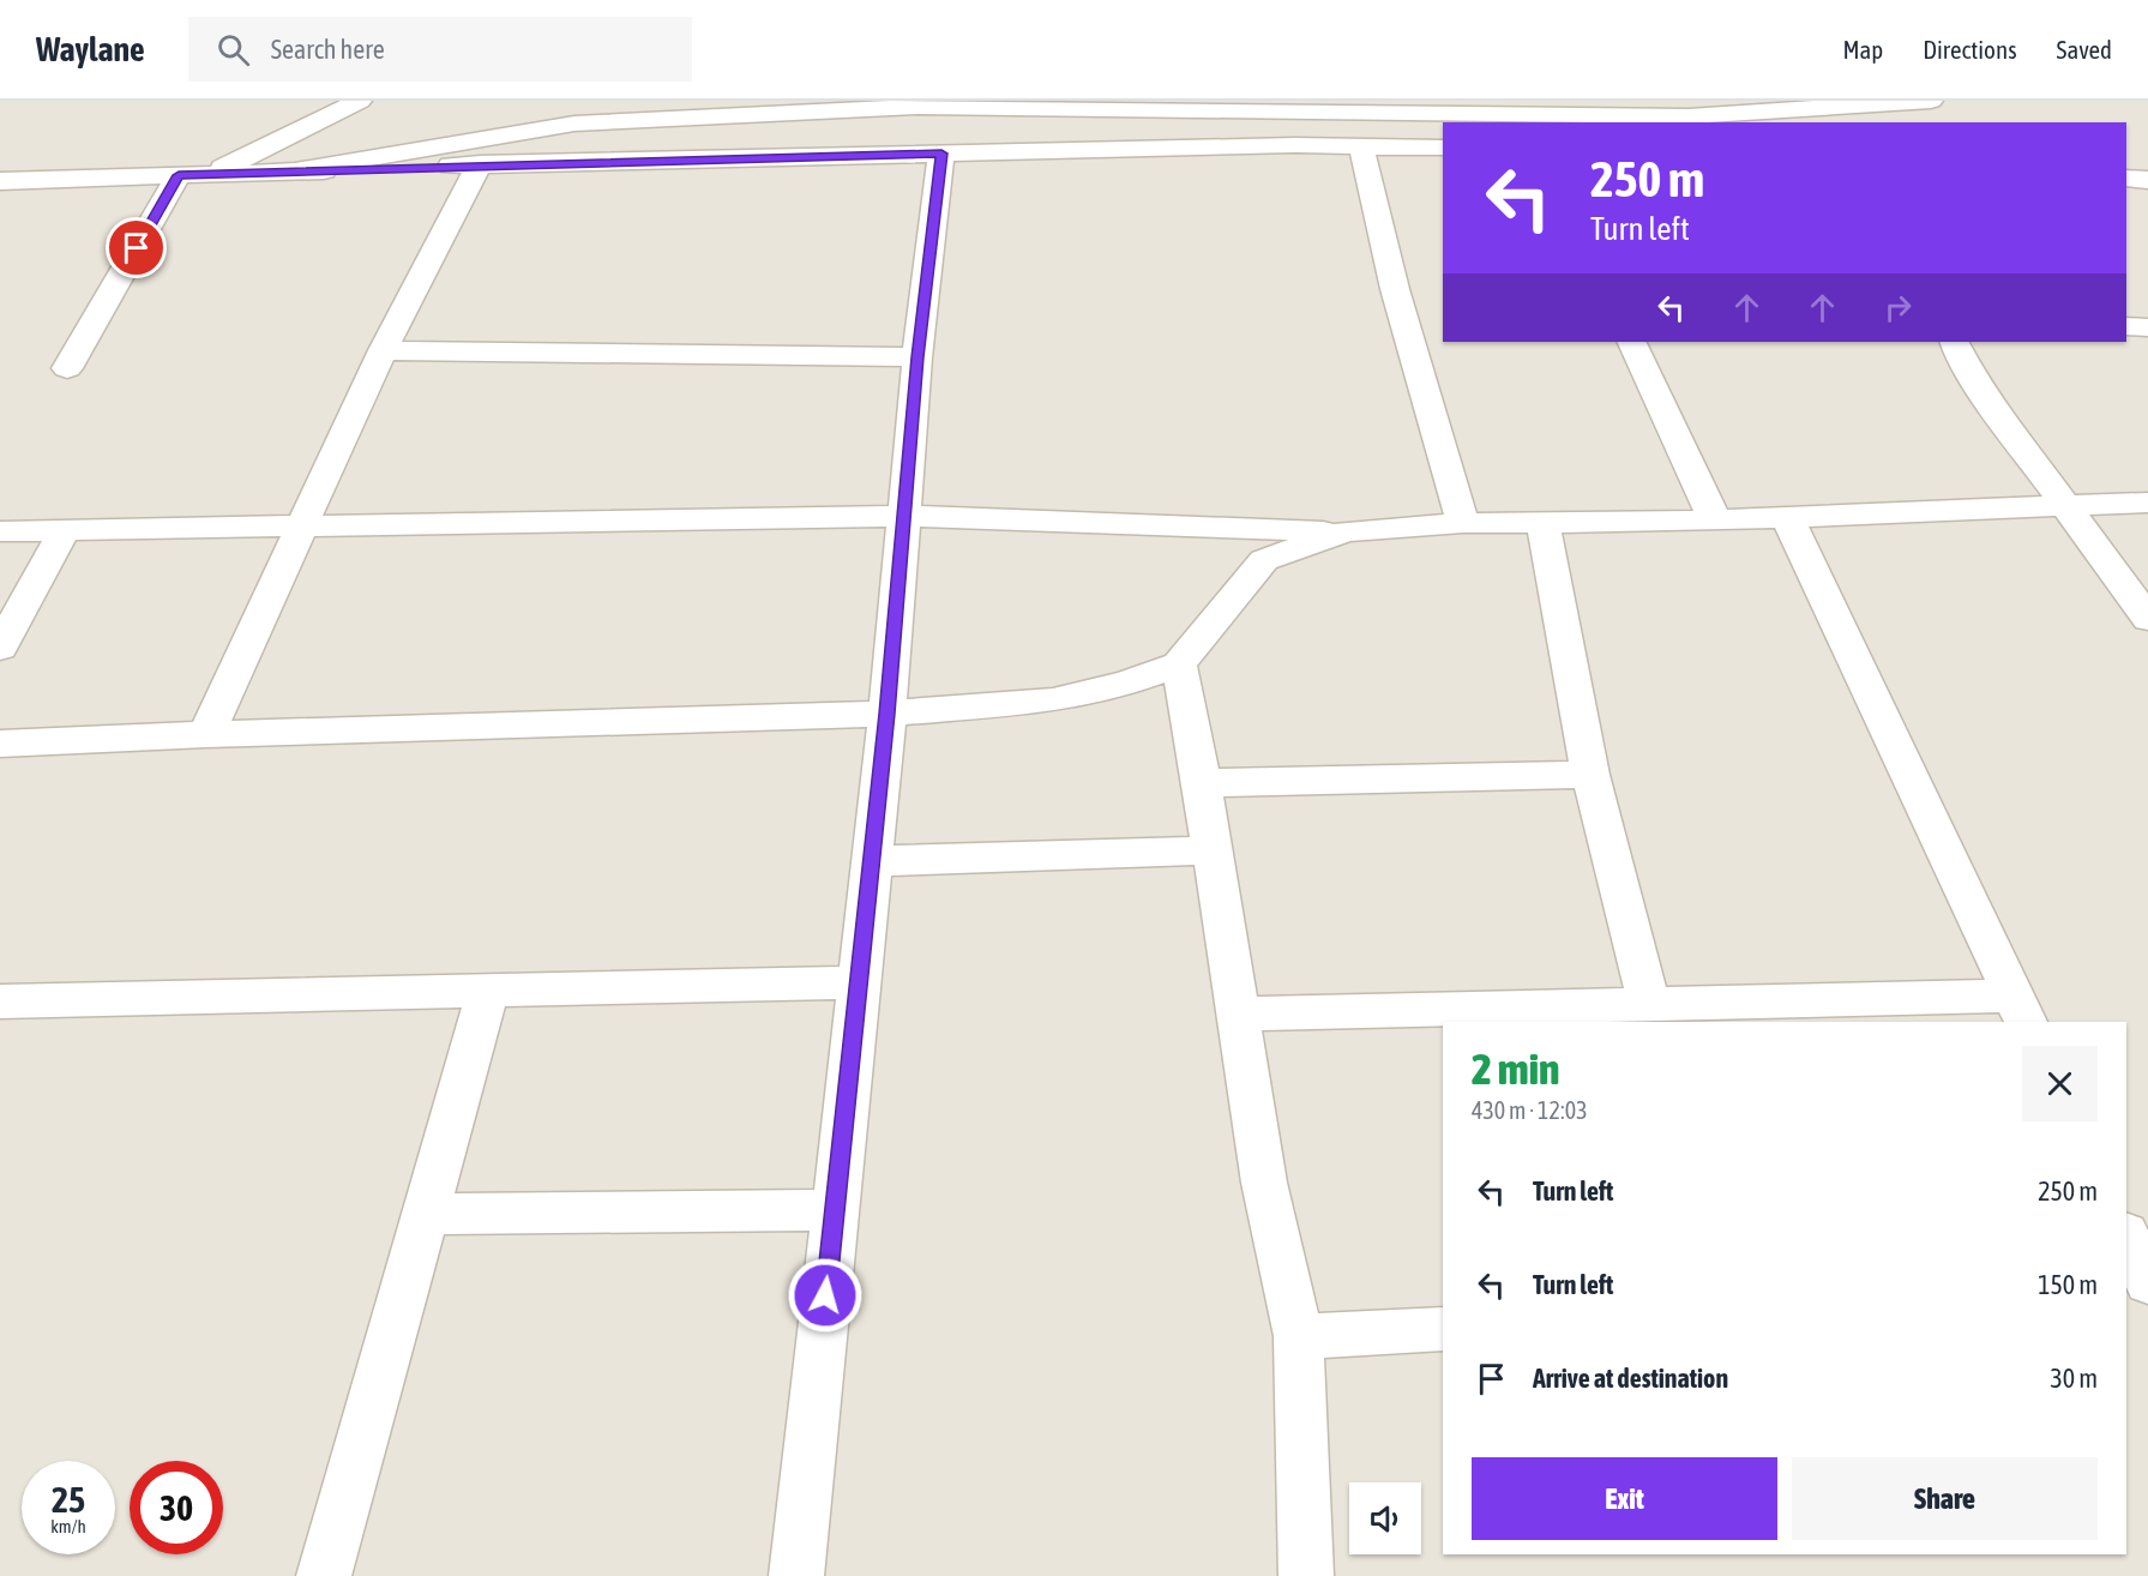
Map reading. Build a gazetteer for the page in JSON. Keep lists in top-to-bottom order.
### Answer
{
  "page": {
    "header": "Waylane",
    "search": "Search here",
    "nav": ["Map", "Directions", "Saved"],
    "turn": ["250 m", "Turn left"],
    "heading": ["2 min", "430 m · 12:03"],
    "list": [
      {
        "name": "Turn left",
        "value": "250 m"
      },
      {
        "name": "Turn left",
        "value": "150 m"
      },
      {
        "name": "Arrive at destination",
        "value": "30 m"
      }
    ],
    "buttons": ["Exit", "Share"],
    "speed": "25 km/h",
    "limit": "30"
  }
}
